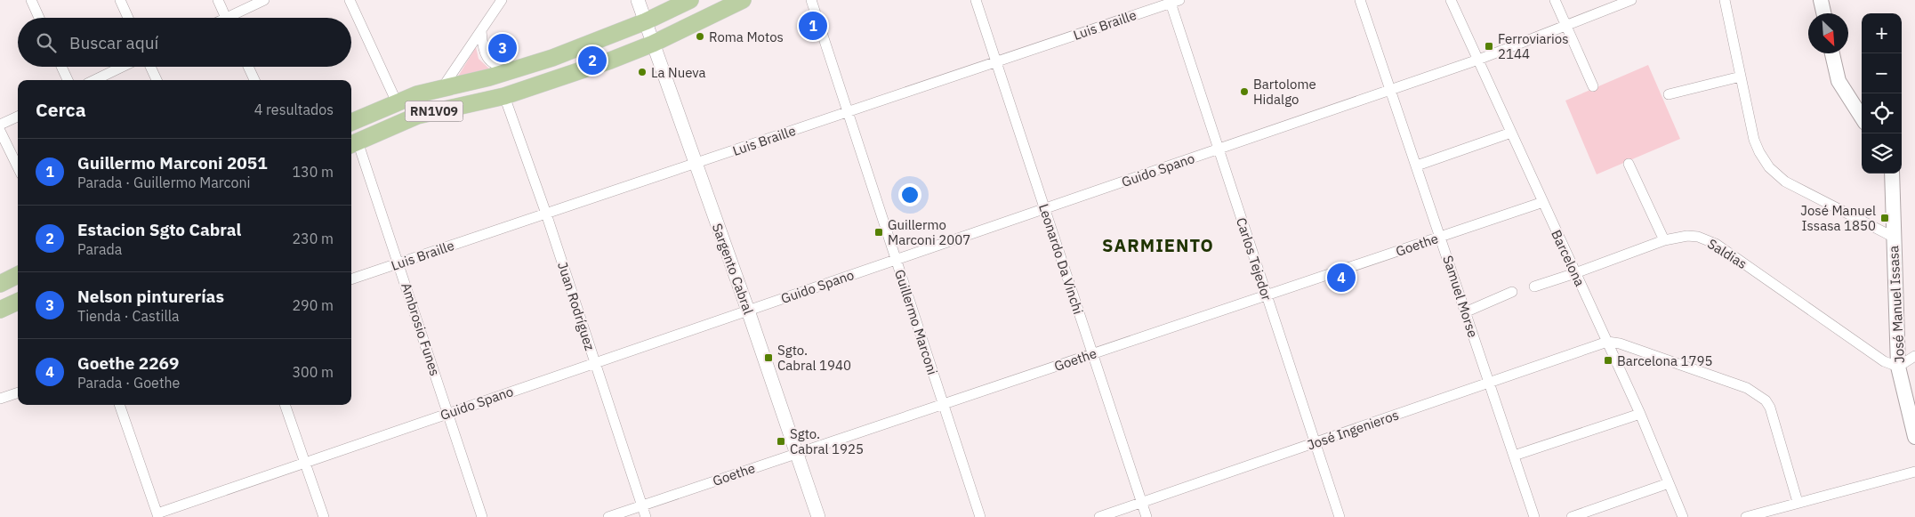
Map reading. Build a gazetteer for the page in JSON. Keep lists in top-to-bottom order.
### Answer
{
  "streets": {
    "main road": ["RN1V09", "José Manuel Issasa"],
    "street": [
      "Luis Braille",
      "Guido Spano",
      "Goethe",
      "Saldias",
      "Barcelona",
      "Leonardo Da Vinchi",
      "Carlos Tejedor",
      "Sargento Cabral",
      "Samuel Morse",
      "Juan Rodríguez",
      "Guillermo Marconi",
      "Ambrosio Funes",
      "José Ingenieros"
    ]
  },
  "crossings": [
    ["Luis Braille", "Leonardo Da Vinchi"],
    ["Luis Braille", "Carlos Tejedor"],
    ["Luis Braille", "Sargento Cabral"],
    ["Luis Braille", "Juan Rodríguez"],
    ["Luis Braille", "Guillermo Marconi"],
    ["Luis Braille", "Ambrosio Funes"],
    ["RN1V09", "Sargento Cabral"],
    ["RN1V09", "Juan Rodríguez"],
    ["RN1V09", "Ambrosio Funes"],
    ["Guido Spano", "Barcelona"],
    ["Guido Spano", "Leonardo Da Vinchi"],
    ["Guido Spano", "Carlos Tejedor"],
    ["Guido Spano", "Sargento Cabral"],
    ["Guido Spano", "Samuel Morse"],
    ["Guido Spano", "Juan Rodríguez"],
    ["Guido Spano", "Guillermo Marconi"],
    ["Guido Spano", "Ambrosio Funes"],
    ["Goethe", "Barcelona"],
    ["Goethe", "Leonardo Da Vinchi"],
    ["Goethe", "Carlos Tejedor"],
    ["Goethe", "Sargento Cabral"],
    ["Goethe", "Samuel Morse"],
    ["Goethe", "Juan Rodríguez"],
    ["Goethe", "Guillermo Marconi"],
    ["Saldias", "Barcelona"],
    ["Saldias", "José Manuel Issasa"],
    ["Barcelona", "José Ingenieros"],
    ["Leonardo Da Vinchi", "José Ingenieros"],
    ["Carlos Tejedor", "José Ingenieros"],
    ["Samuel Morse", "José Ingenieros"]
  ],
  "districts": ["SARMIENTO"],
  "places": {
    "other": ["Roma Motos", "La Nueva", "Bartolome Hidalgo"],
    "transit": [
      "Ferroviarios 2144",
      "José Manuel Issasa 1850",
      "Guillermo Marconi 2007",
      "Sgto. Cabral 1940",
      "Barcelona 1795",
      "Sgto. Cabral 1925"
    ]
  },
  "north": "bottom right",
  "page": {
    "pins": [
      "1",
      "3",
      "2",
      "4"
    ],
    "map_buttons": ["+", "−"],
    "search": "Buscar aquí",
    "heading": ["Cerca", "4 resultados"],
    "list": [
      {
        "mark": "1",
        "name": "Guillermo Marconi 2051",
        "note": "Parada · Guillermo Marconi",
        "value": "130 m"
      },
      {
        "mark": "2",
        "name": "Estacion Sgto Cabral",
        "note": "Parada",
        "value": "230 m"
      },
      {
        "mark": "3",
        "name": "Nelson pinturerías",
        "note": "Tienda · Castilla",
        "value": "290 m"
      },
      {
        "mark": "4",
        "name": "Goethe 2269",
        "note": "Parada · Goethe",
        "value": "300 m"
      }
    ]
  }
}
